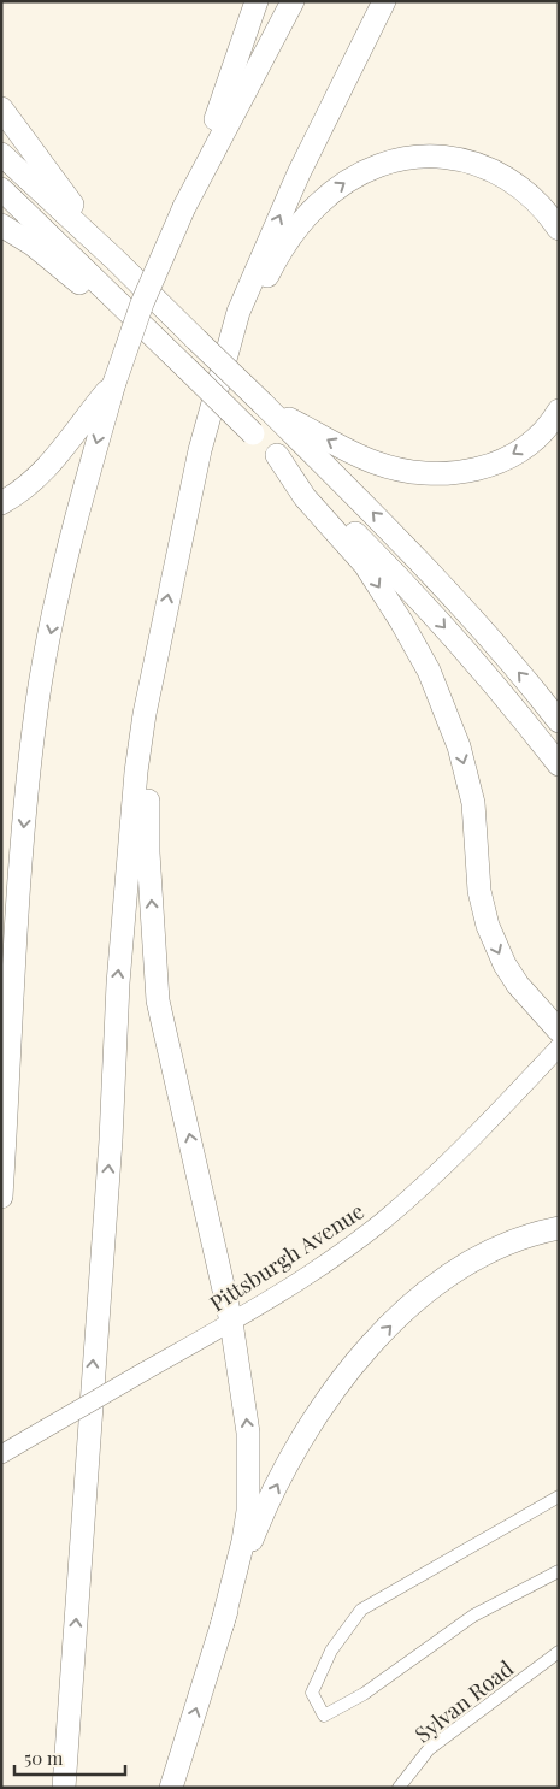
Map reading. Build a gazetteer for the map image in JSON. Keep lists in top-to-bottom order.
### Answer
{
  "streets": {
    "main road": ["Pittsburgh Avenue"],
    "street": ["Sylvan Road"]
  },
  "scale_bar": "50 m"
}
